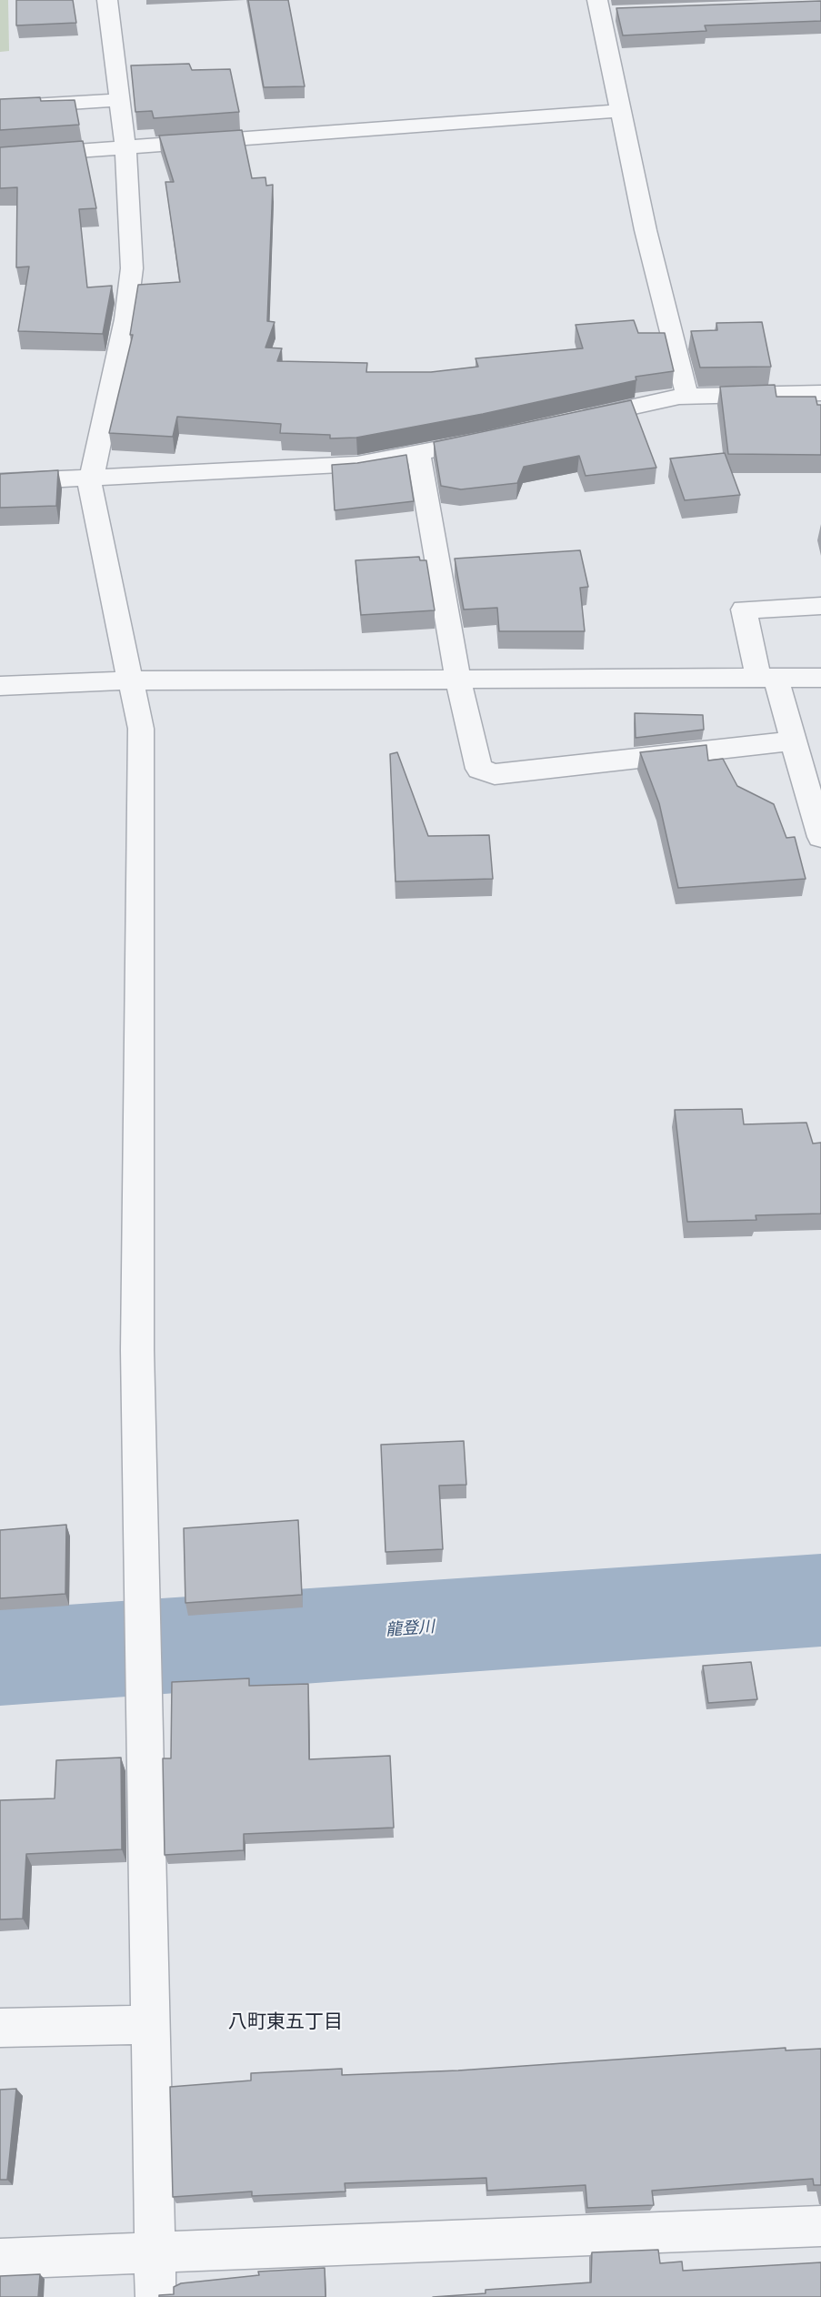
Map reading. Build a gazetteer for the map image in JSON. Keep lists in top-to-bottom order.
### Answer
{
  "districts": ["八町東五丁目"],
  "water": ["龍登川"]
}
